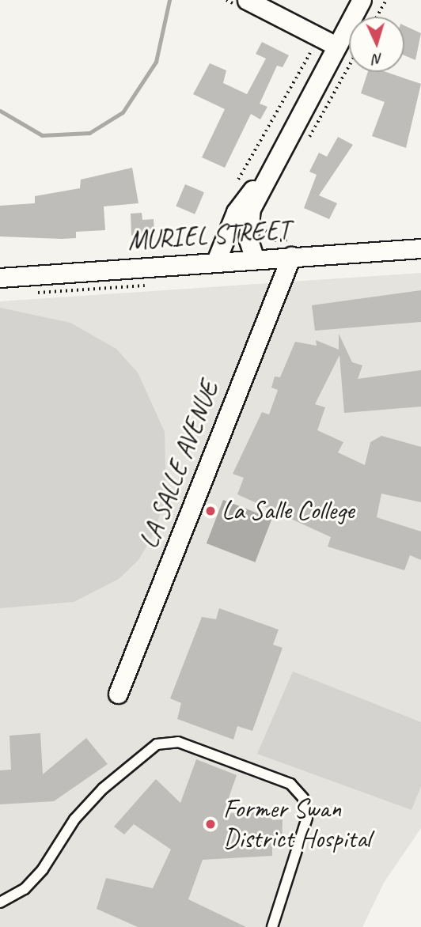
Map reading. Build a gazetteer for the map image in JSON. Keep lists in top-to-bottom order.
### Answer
{
  "streets": {
    "street": ["MURIEL STREET", "LA SALLE AVENUE"]
  },
  "crossings": [
    ["MURIEL STREET", "LA SALLE AVENUE"]
  ],
  "places": ["La Salle College", "Former Swan District Hospital"],
  "north": "bottom"
}
